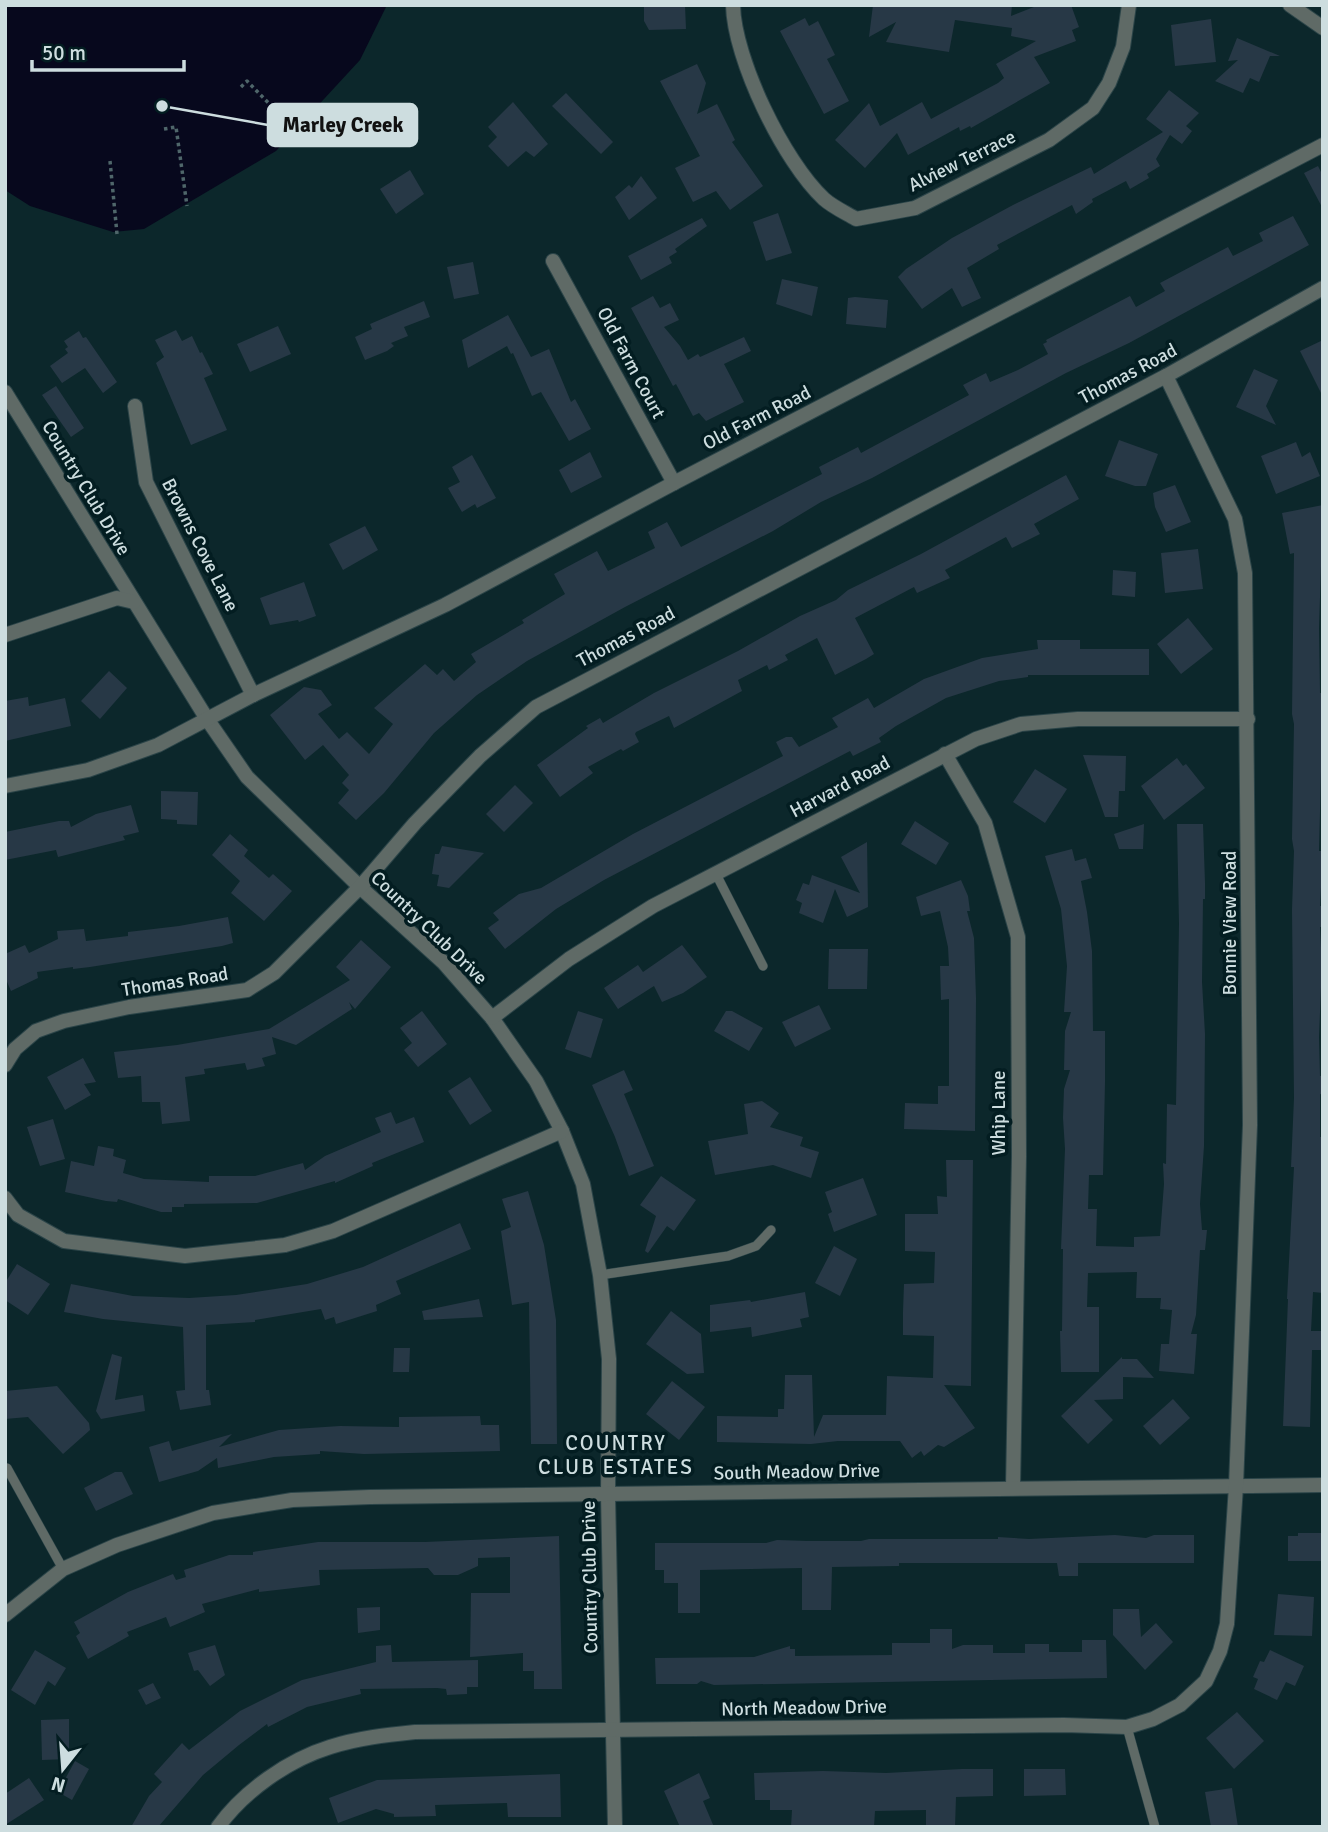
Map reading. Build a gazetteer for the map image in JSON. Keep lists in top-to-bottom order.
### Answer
{
  "streets": {
    "street": [
      "Alview Terrace",
      "Old Farm Court",
      "Thomas Road",
      "Old Farm Road",
      "Country Club Drive",
      "Browns Cove Lane",
      "Harvard Road",
      "Bonnie View Road",
      "Whip Lane",
      "South Meadow Drive",
      "North Meadow Drive"
    ]
  },
  "crossings": [
    ["Old Farm Court", "Old Farm Road"],
    ["Thomas Road", "Country Club Drive"],
    ["Thomas Road", "Bonnie View Road"],
    ["Old Farm Road", "Country Club Drive"],
    ["Old Farm Road", "Browns Cove Lane"],
    ["Country Club Drive", "Harvard Road"],
    ["Country Club Drive", "South Meadow Drive"],
    ["Country Club Drive", "North Meadow Drive"],
    ["Harvard Road", "Bonnie View Road"],
    ["Harvard Road", "Whip Lane"],
    ["Bonnie View Road", "South Meadow Drive"],
    ["Bonnie View Road", "North Meadow Drive"],
    ["Whip Lane", "South Meadow Drive"],
    ["South Meadow Drive", "North Meadow Drive"]
  ],
  "districts": ["COUNTRY CLUB ESTATES"],
  "places": ["Marley Creek"],
  "scale_bar": "50 m",
  "north": "bottom"
}
